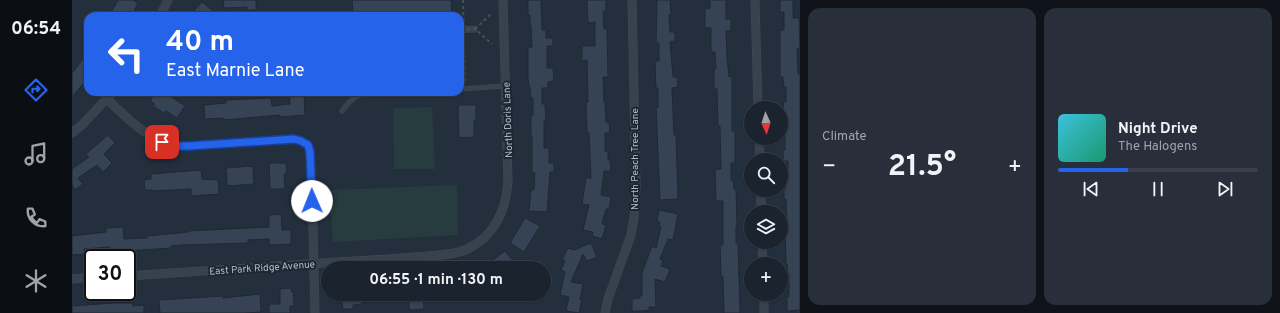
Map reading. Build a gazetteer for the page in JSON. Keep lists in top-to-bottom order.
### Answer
{
  "streets": {
    "street": ["North Doris Lane", "North Peach Tree Lane", "East Park Ridge Avenue"]
  },
  "crossings": [
    ["North Doris Lane", "East Park Ridge Avenue"]
  ],
  "north": "bottom",
  "page": {
    "tabs": "06:54",
    "tile": "Climate",
    "turn": ["40 m", "East Marnie Lane"],
    "map_buttons": "+",
    "song": ["Night Drive", "The Halogens"],
    "heat": ["−", "21.5°", "+"],
    "limit": "30",
    "trip": "06:55 · 1 min · 130 m"
  }
}
